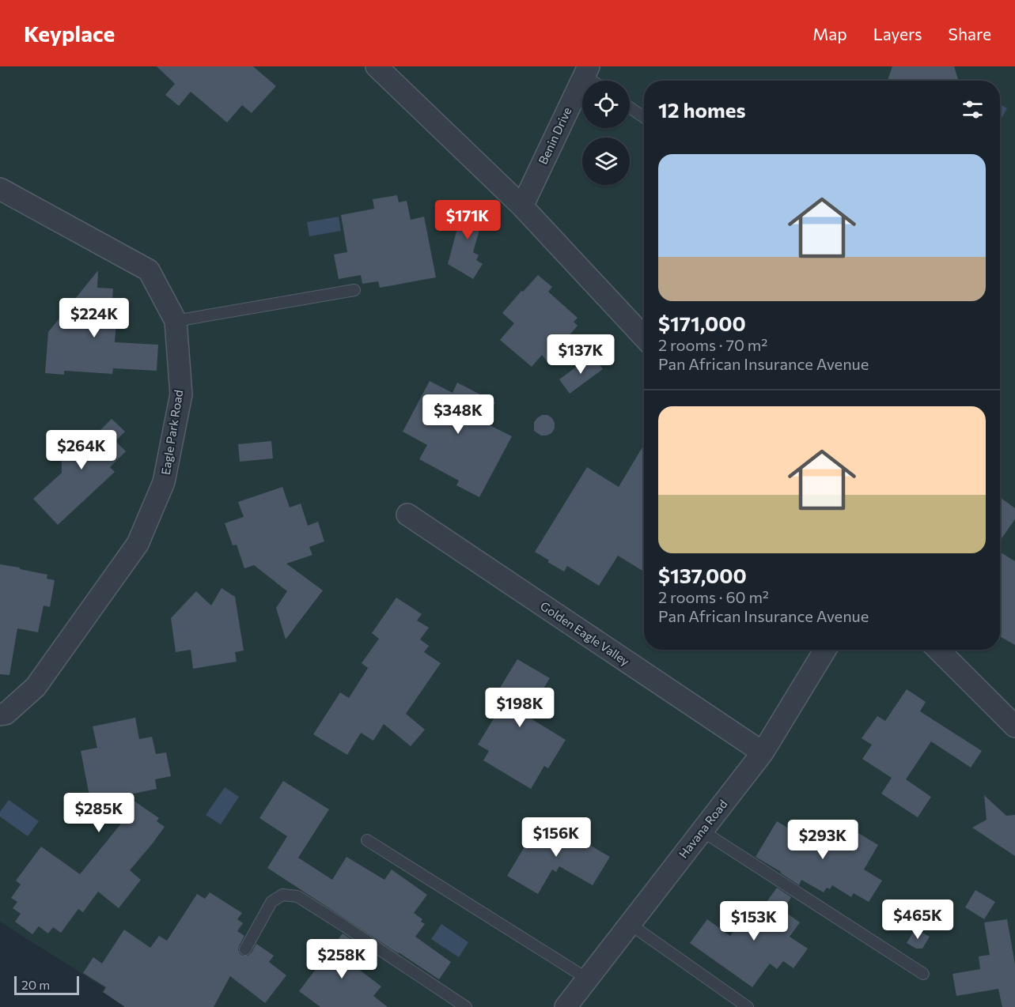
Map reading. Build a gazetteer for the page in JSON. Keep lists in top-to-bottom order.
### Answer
{
  "streets": {
    "street": [
      "Benin Drive",
      "Eagle Park Road",
      "Golden Eagle Valley",
      "Havana Road"
    ]
  },
  "crossings": [
    ["Golden Eagle Valley", "Havana Road"]
  ],
  "scale_bar": "20 m",
  "page": {
    "header": "Keyplace",
    "nav": ["Map", "Layers", "Share"],
    "heading": "12 homes",
    "list": [
      {
        "name": "$171,000",
        "note": "2 rooms · 70 m² · Pan African Insurance Avenue"
      },
      {
        "name": "$137,000",
        "note": "2 rooms · 60 m² · Pan African Insurance Avenue"
      }
    ],
    "price": [
      "$171K",
      "$224K",
      "$137K",
      "$348K",
      "$264K",
      "$198K",
      "$285K",
      "$156K",
      "$293K",
      "$465K",
      "$153K",
      "$258K"
    ],
    "scale": "20 m"
  }
}
